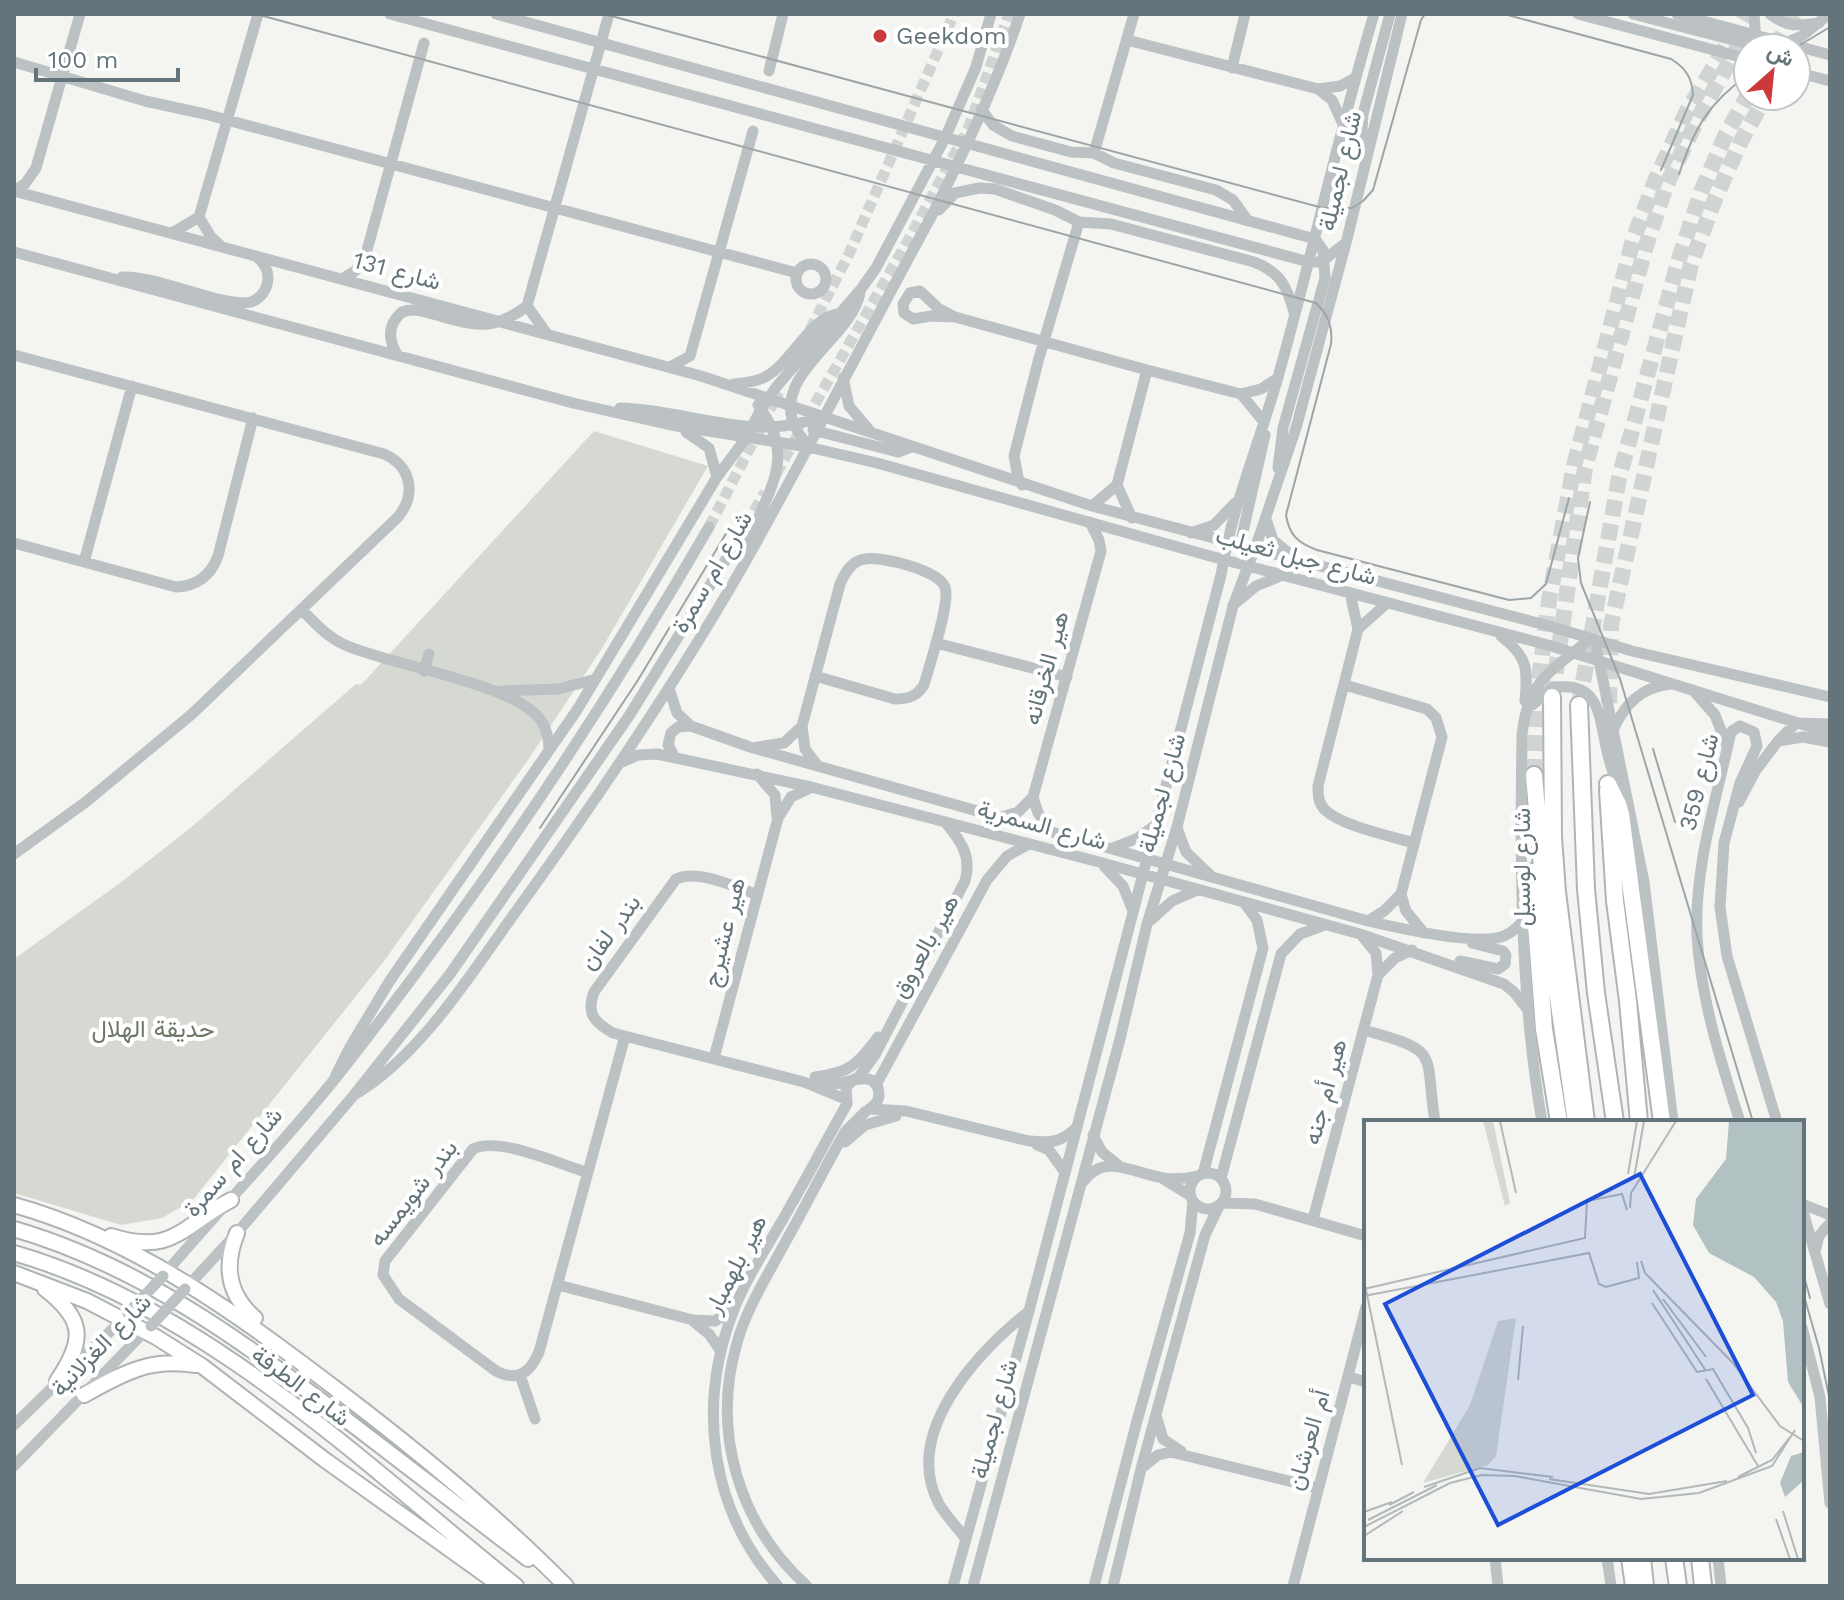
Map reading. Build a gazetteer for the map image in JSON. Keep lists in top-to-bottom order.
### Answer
{
  "streets": {
    "highway": ["شارع لوسيل"],
    "main road": ["شارع الطرفة"],
    "street": [
      "شارع لجميلة",
      "شارع 131",
      "شارع جبل ثعيلب",
      "شارع ام سمرة",
      "هير الخرقانه",
      "شارع 359",
      "شارع السمرية",
      "بندر لفان",
      "هير عشيرج",
      "هير بالعروق",
      "هير أم جنه",
      "بندر شويمسه",
      "هير بلهمبار",
      "شارع الغزلانية",
      "أم العرشان"
    ]
  },
  "crossings": [
    ["شارع لجميلة", "شارع جبل ثعيلب"],
    ["شارع لجميلة", "شارع السمرية"],
    ["شارع جبل ثعيلب", "شارع ام سمرة"],
    ["شارع جبل ثعيلب", "شارع لوسيل"],
    ["شارع ام سمرة", "شارع السمرية"],
    ["شارع ام سمرة", "شارع الغزلانية"],
    ["شارع السمرية", "شارع لوسيل"],
    ["شارع السمرية", "هير عشيرج"],
    ["شارع السمرية", "هير بالعروق"],
    ["بندر لفان", "هير عشيرج"],
    ["بندر لفان", "هير بالعروق"],
    ["بندر لفان", "هير بلهمبار"],
    ["هير بالعروق", "هير بلهمبار"]
  ],
  "parks": ["حديقة الهلال"],
  "places": ["Geekdom"],
  "scale_bar": "100 m",
  "north": "top right"
}
